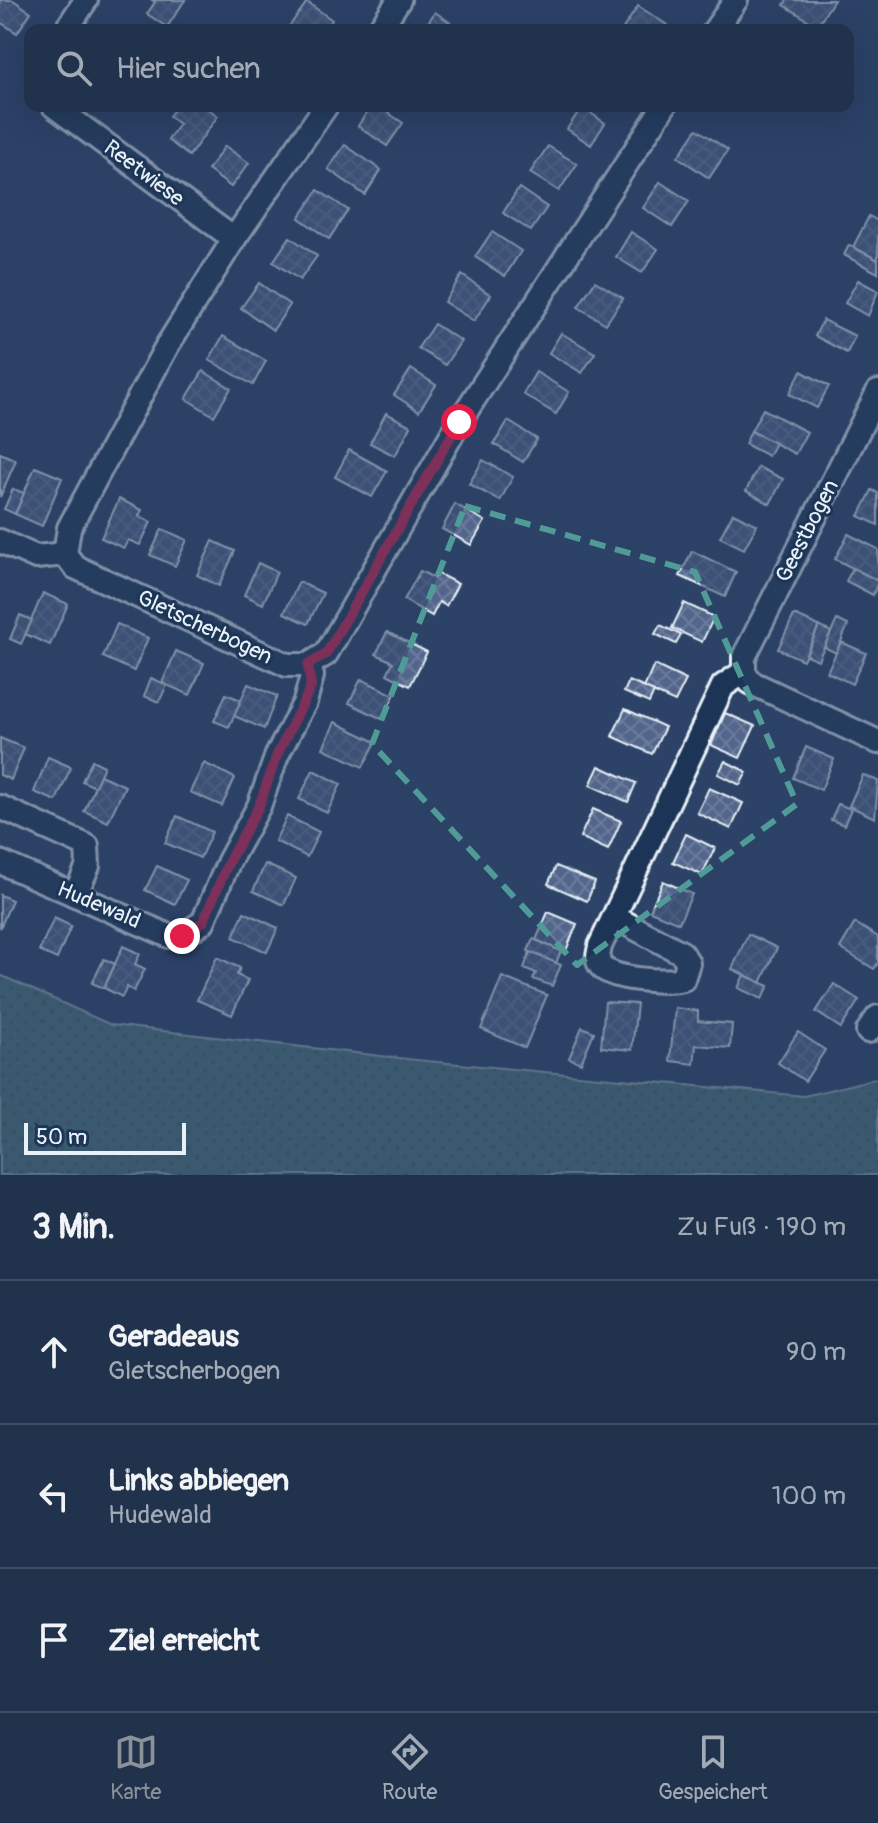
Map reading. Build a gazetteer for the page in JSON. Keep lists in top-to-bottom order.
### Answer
{
  "streets": {
    "street": [
      "Reetwiese",
      "Geestbogen",
      "Gletscherbogen",
      "Hudewald"
    ]
  },
  "crossings": [
    ["Gletscherbogen", "Hudewald"]
  ],
  "scale_bar": "50 m",
  "page": {
    "search": "Hier suchen",
    "scale": "50 m",
    "heading": ["3 Min.", "Zu Fuß · 190 m"],
    "list": [
      ["Geradeaus", "Gletscherbogen", "90 m"],
      ["Links abbiegen", "Hudewald", "100 m"],
      "Ziel erreicht"
    ],
    "nav": ["Karte", "Route", "Gespeichert"]
  }
}
